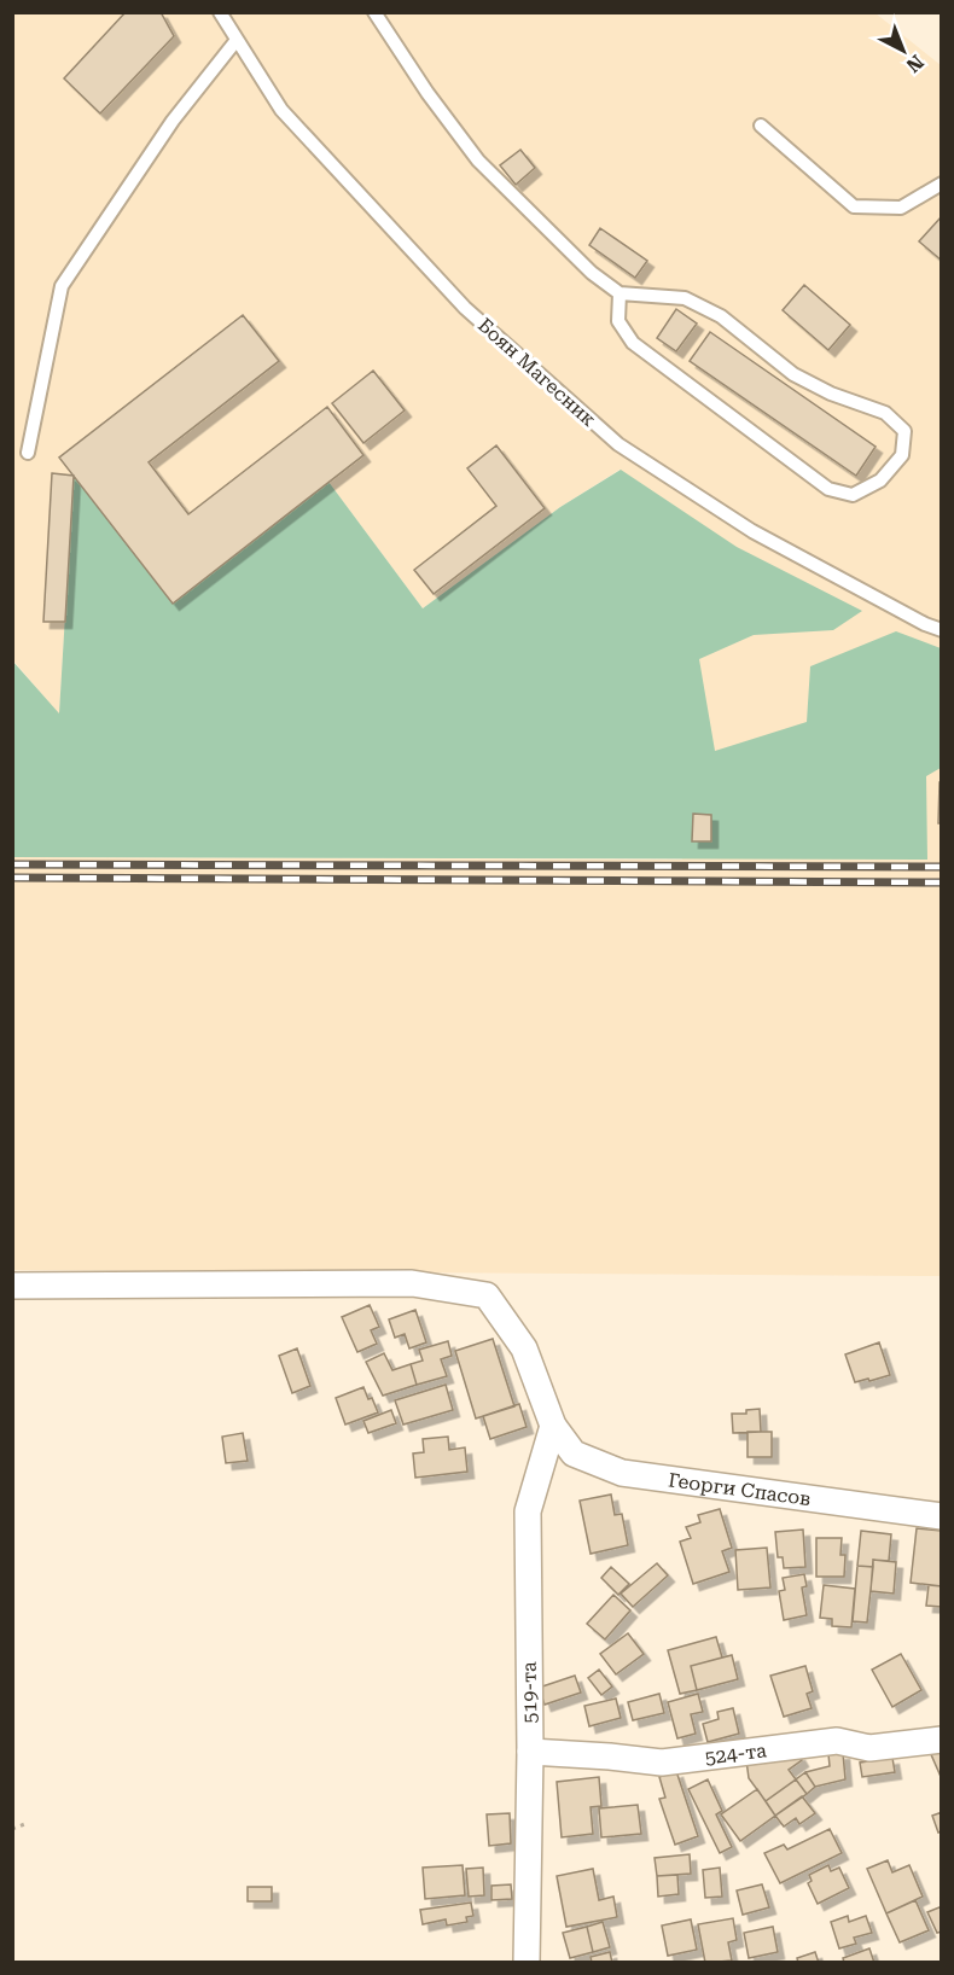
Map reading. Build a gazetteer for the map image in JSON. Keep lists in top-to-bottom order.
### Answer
{
  "streets": {
    "street": ["Георги Спасов", "519-та", "524-та"],
    "lane": ["Боян Магесник"]
  },
  "crossings": [
    ["Георги Спасов", "519-та"],
    ["519-та", "524-та"]
  ],
  "north": "bottom right"
}
